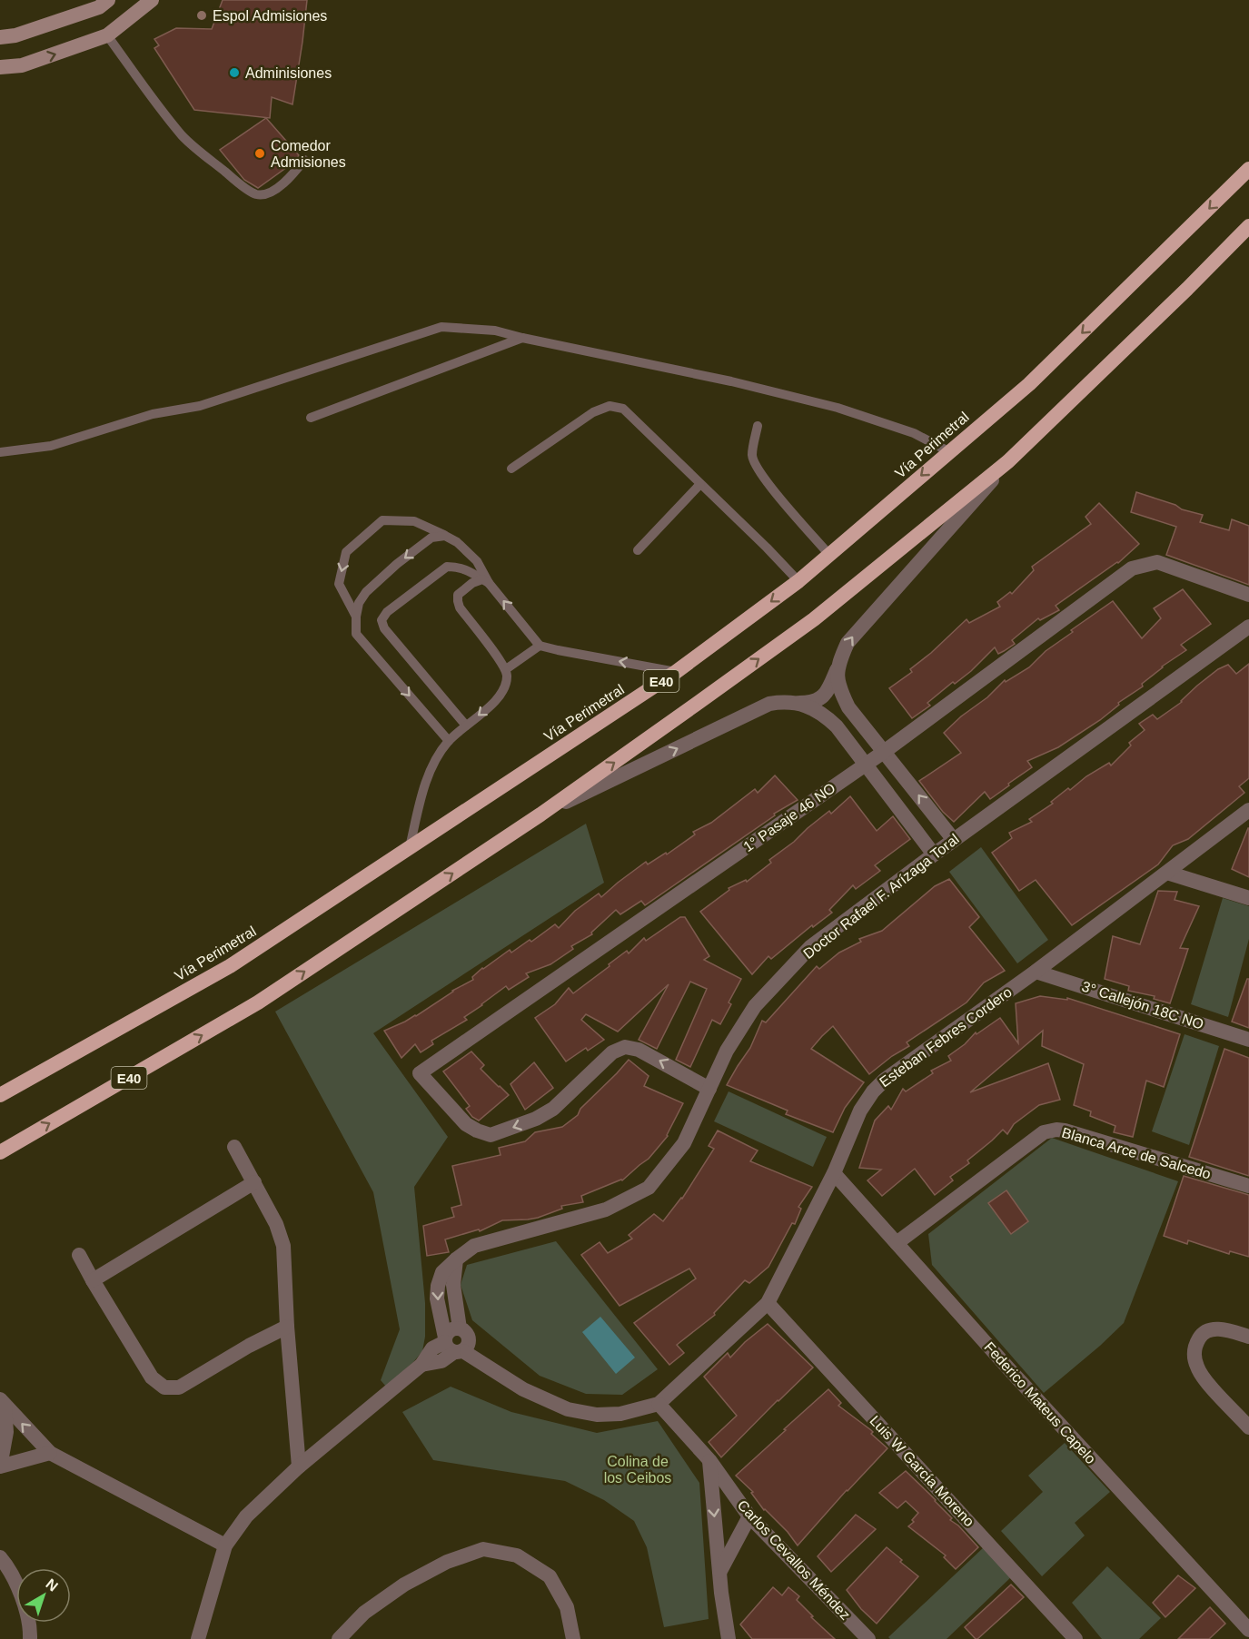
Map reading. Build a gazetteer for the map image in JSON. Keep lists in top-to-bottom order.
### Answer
{
  "streets": {
    "highway": ["Vía Perimetral", "E40"],
    "street": [
      "1° Pasaje 46 NO",
      "Doctor Rafael F. Arízaga Toral",
      "3° Callejón 18C NO",
      "Esteban Febres Cordero",
      "Blanca Arce de Salcedo",
      "Federico Mateus Capelo",
      "Luis W García Moreno",
      "Carlos Cevallos Méndez"
    ]
  },
  "crossings": [
    ["1° Pasaje 46 NO", "Doctor Rafael F. Arízaga Toral"],
    ["3° Callejón 18C NO", "Esteban Febres Cordero"],
    ["Esteban Febres Cordero", "Federico Mateus Capelo"],
    ["Esteban Febres Cordero", "Luis W García Moreno"],
    ["Esteban Febres Cordero", "Carlos Cevallos Méndez"],
    ["Blanca Arce de Salcedo", "Federico Mateus Capelo"]
  ],
  "parks": ["Colina de los Ceibos"],
  "places": ["Espol Admisiones", "Adminisiones", "Comedor Admisiones"],
  "north": "top right"
}
